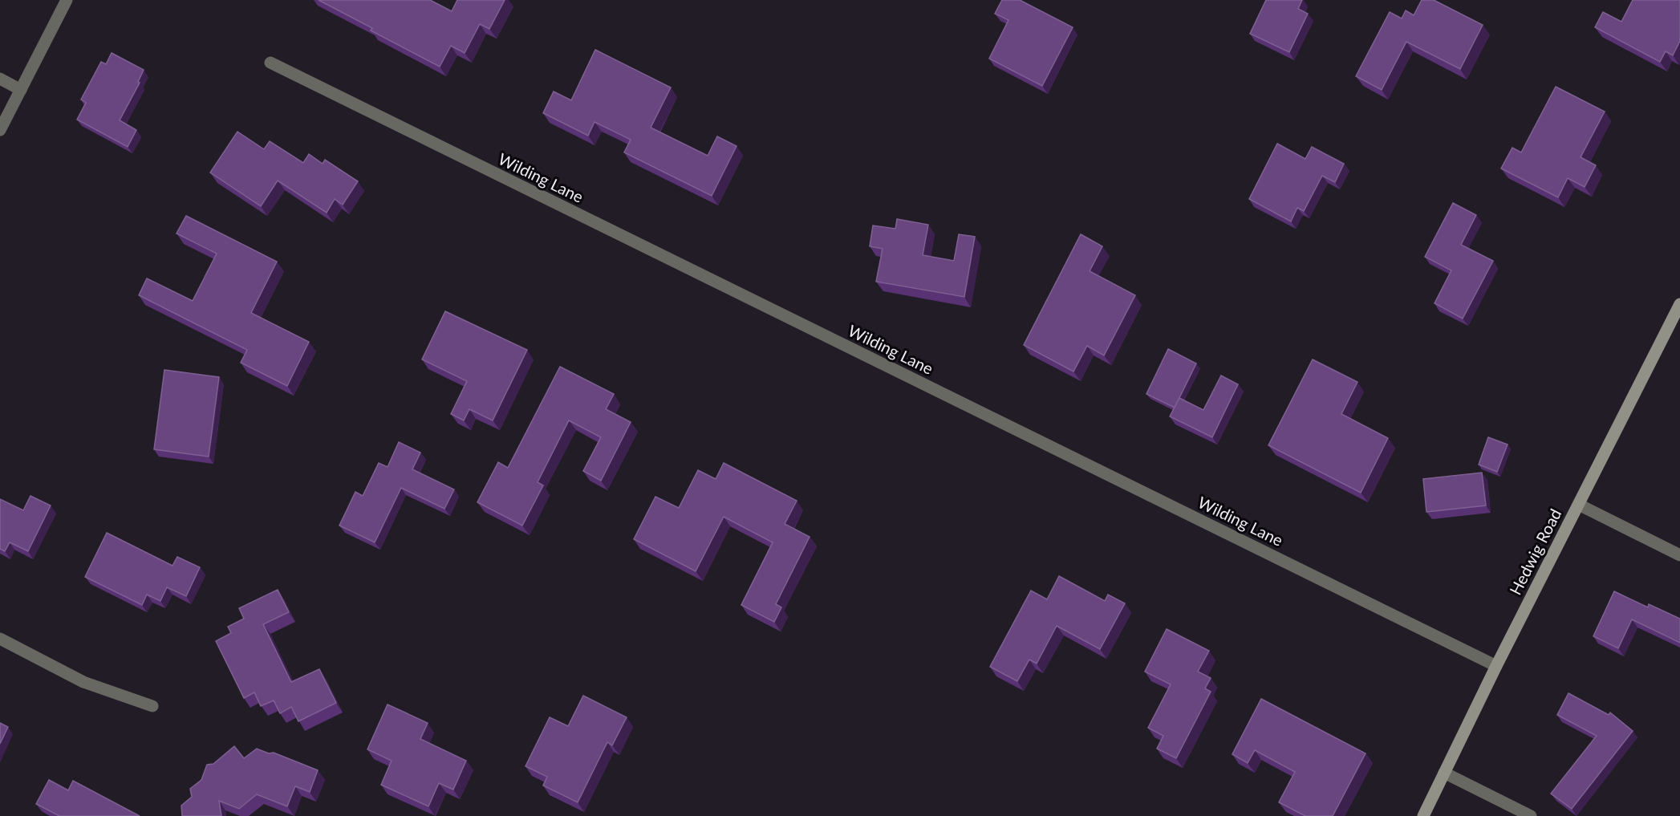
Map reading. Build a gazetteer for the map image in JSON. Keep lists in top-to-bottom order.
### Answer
{
  "streets": {
    "street": ["Wilding Lane", "Hedwig Road"]
  },
  "crossings": [
    ["Wilding Lane", "Hedwig Road"]
  ]
}
